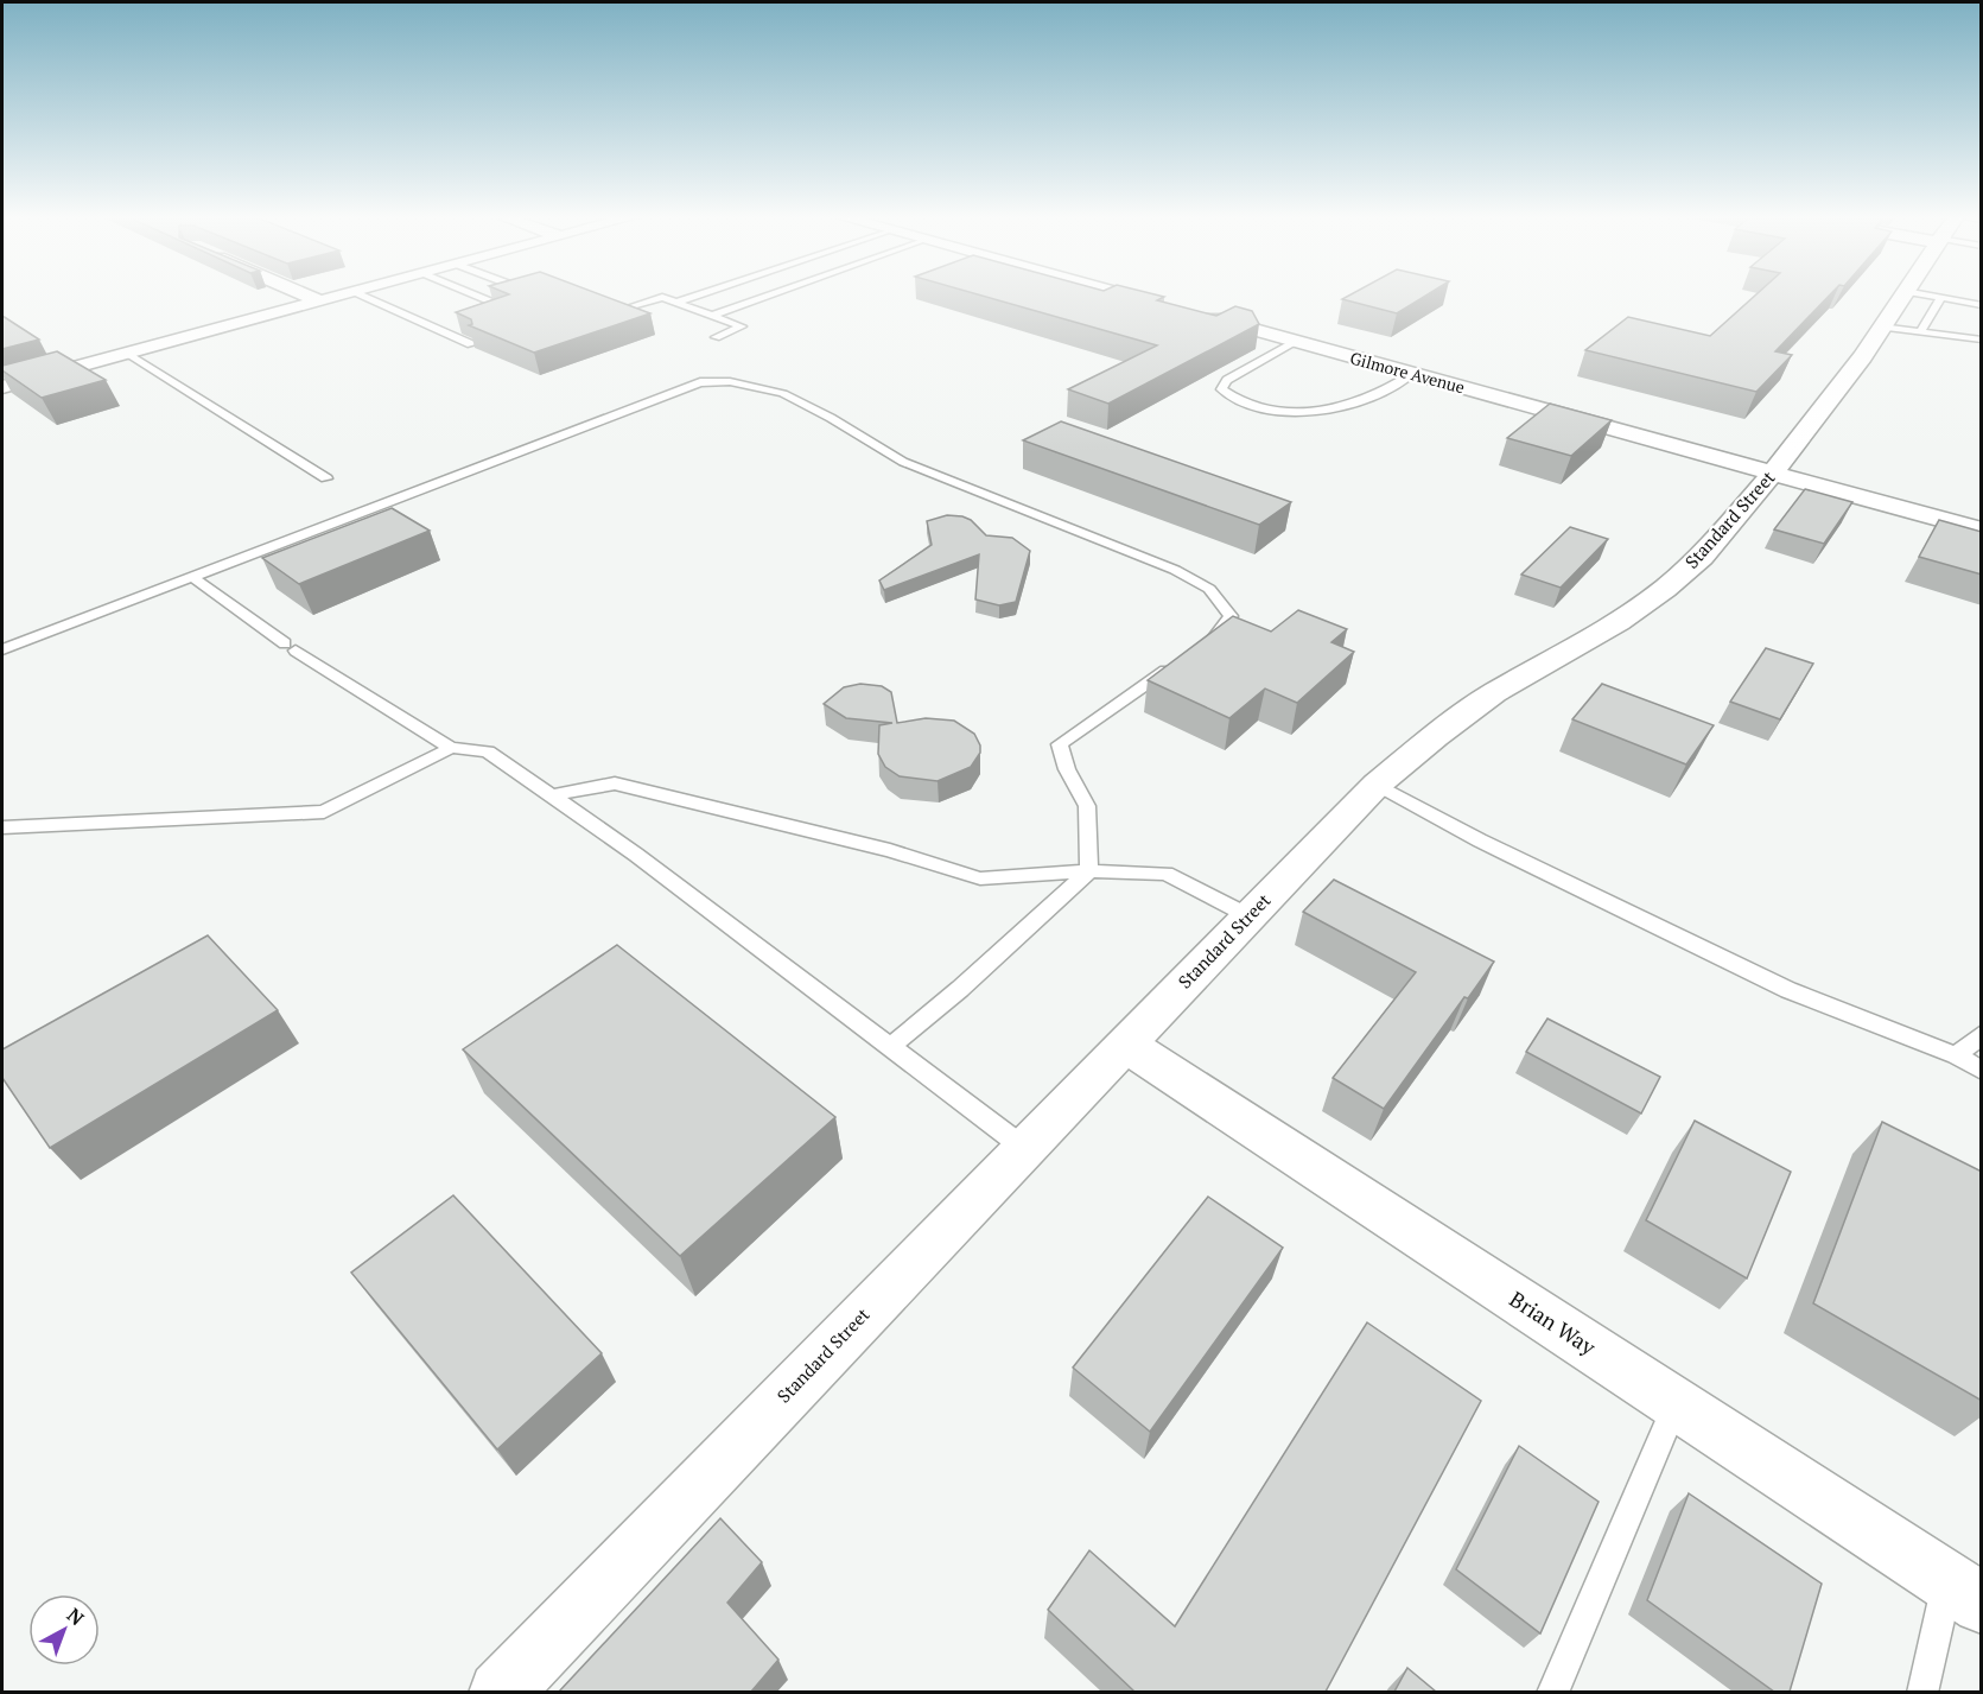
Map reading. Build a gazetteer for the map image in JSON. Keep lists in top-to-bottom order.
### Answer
{
  "streets": {
    "street": ["Gilmore Avenue", "Standard Street", "Brian Way"]
  },
  "crossings": [
    ["Gilmore Avenue", "Standard Street"],
    ["Standard Street", "Brian Way"]
  ],
  "north": "top right"
}
